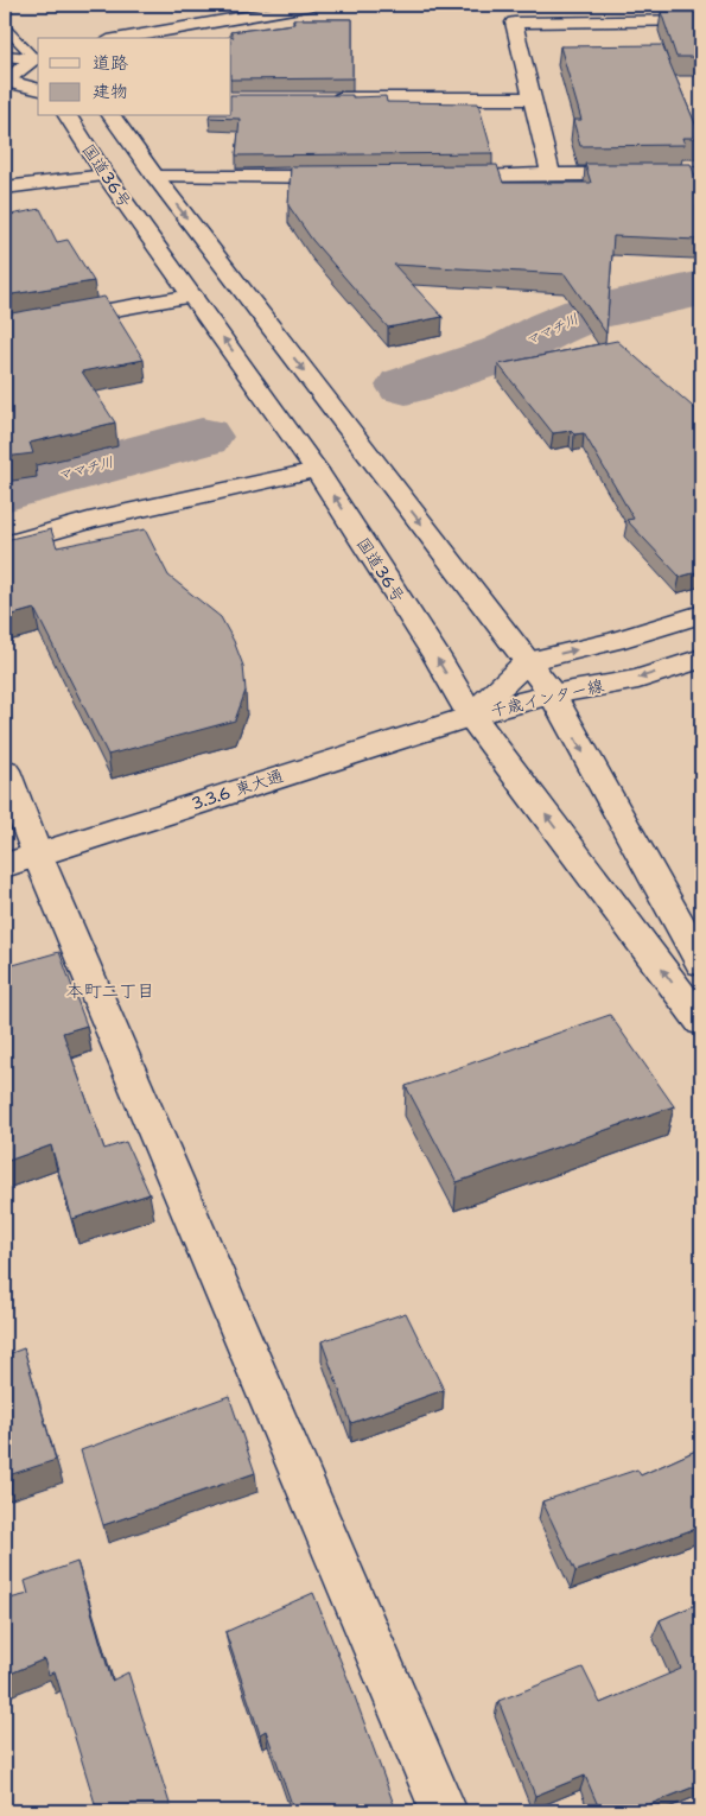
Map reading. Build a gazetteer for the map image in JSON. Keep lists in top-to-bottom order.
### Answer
{
  "streets": {
    "main road": ["国道36号", "千歳インター線", "3.3.6 東大通"]
  },
  "crossings": [
    ["国道36号", "千歳インター線"],
    ["国道36号", "3.3.6 東大通"],
    ["千歳インター線", "3.3.6 東大通"]
  ],
  "districts": ["本町二丁目"],
  "water": ["ママチ川"],
  "legend": ["道路", "建物"]
}
